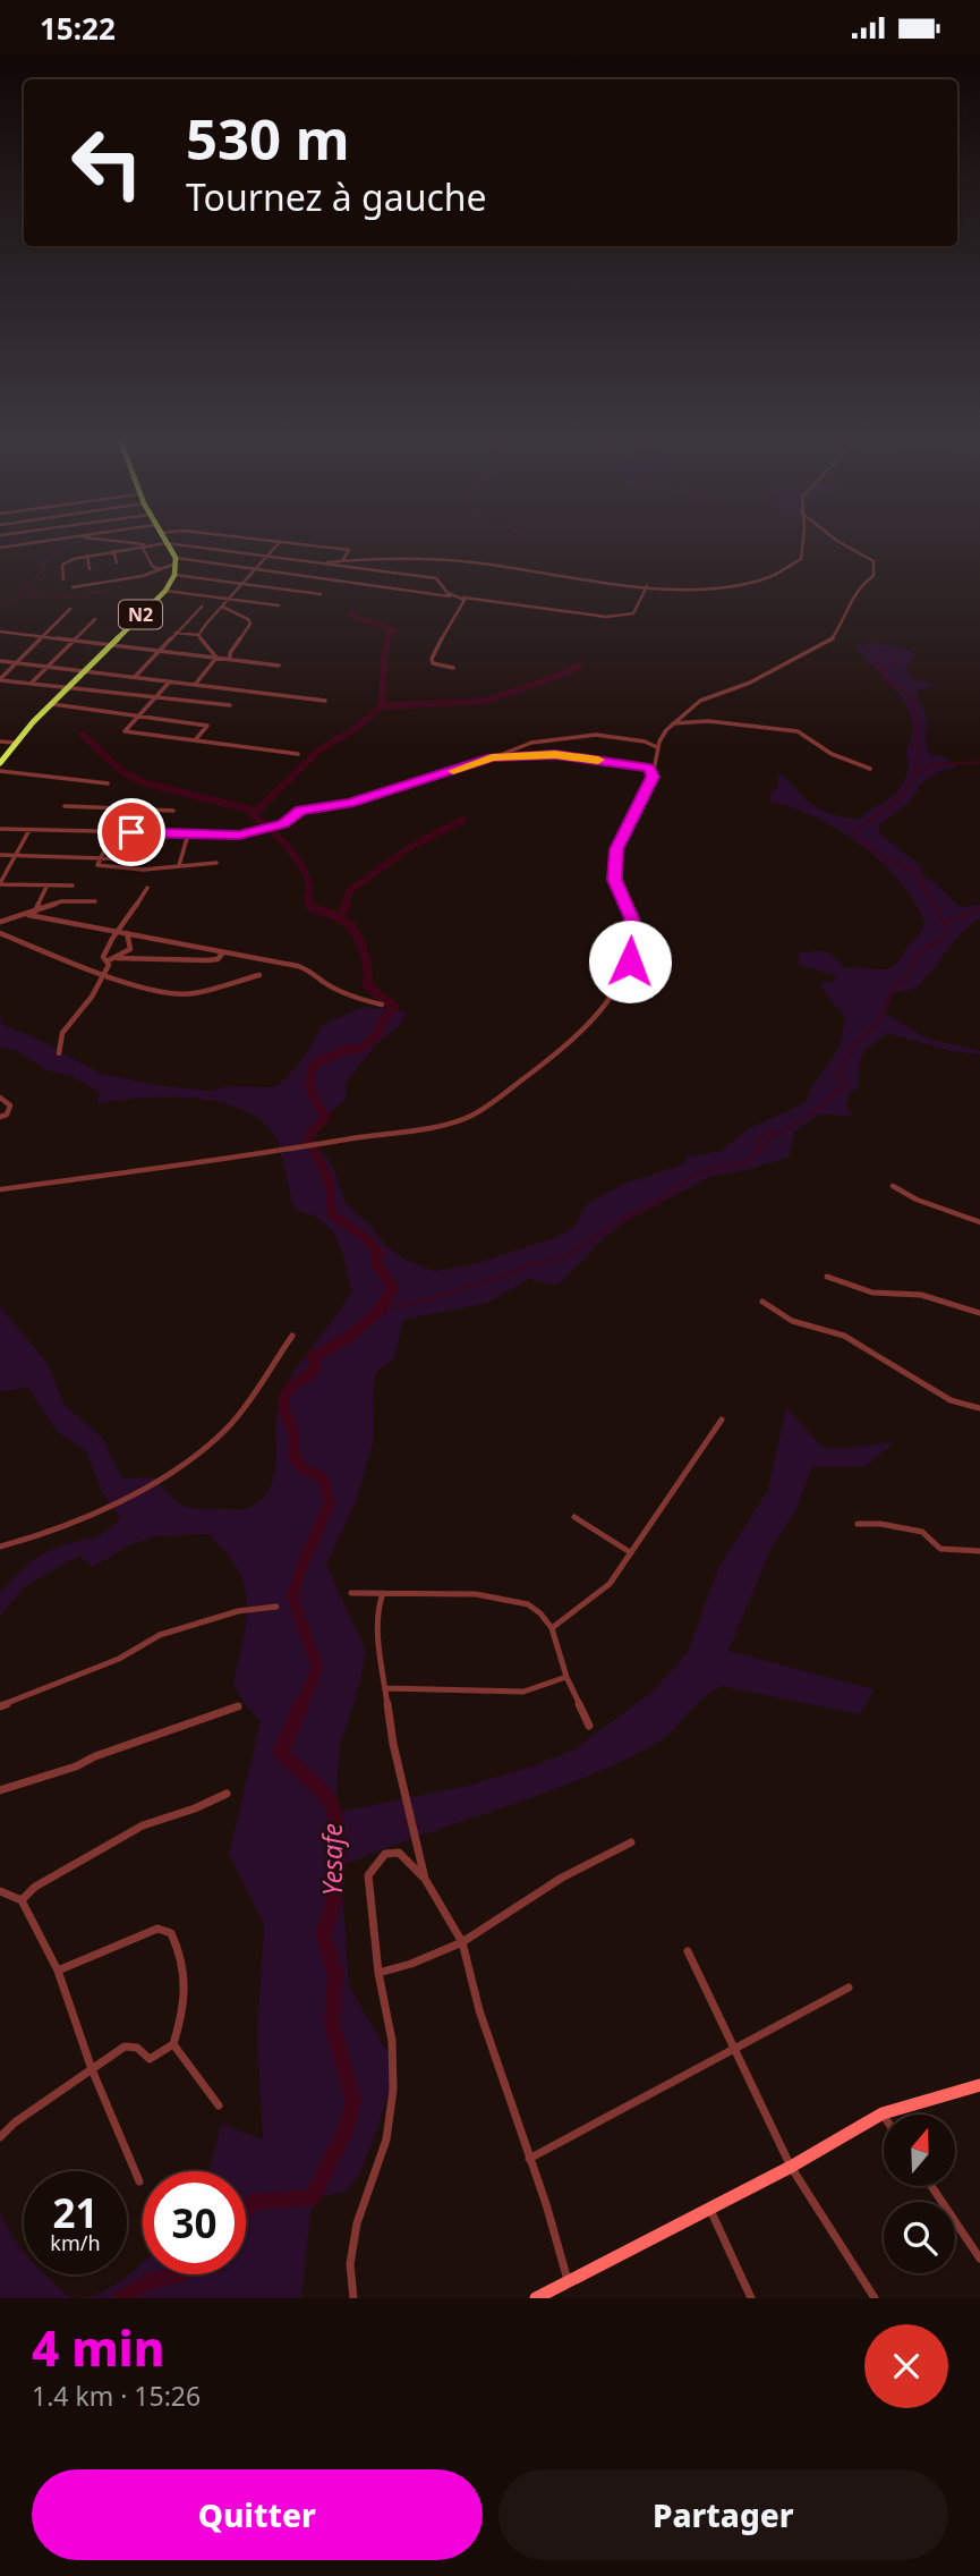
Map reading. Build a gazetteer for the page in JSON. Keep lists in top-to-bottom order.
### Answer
{
  "streets": {
    "highway": ["N2"]
  },
  "water": ["Yesafe"],
  "north": "top",
  "page": {
    "status": "15:22",
    "turn": ["530 m", "Tournez à gauche"],
    "speed": "21 km/h",
    "limit": "30",
    "heading": ["4 min", "1.4 km · 15:26"],
    "buttons": ["Quitter", "Partager"]
  }
}
